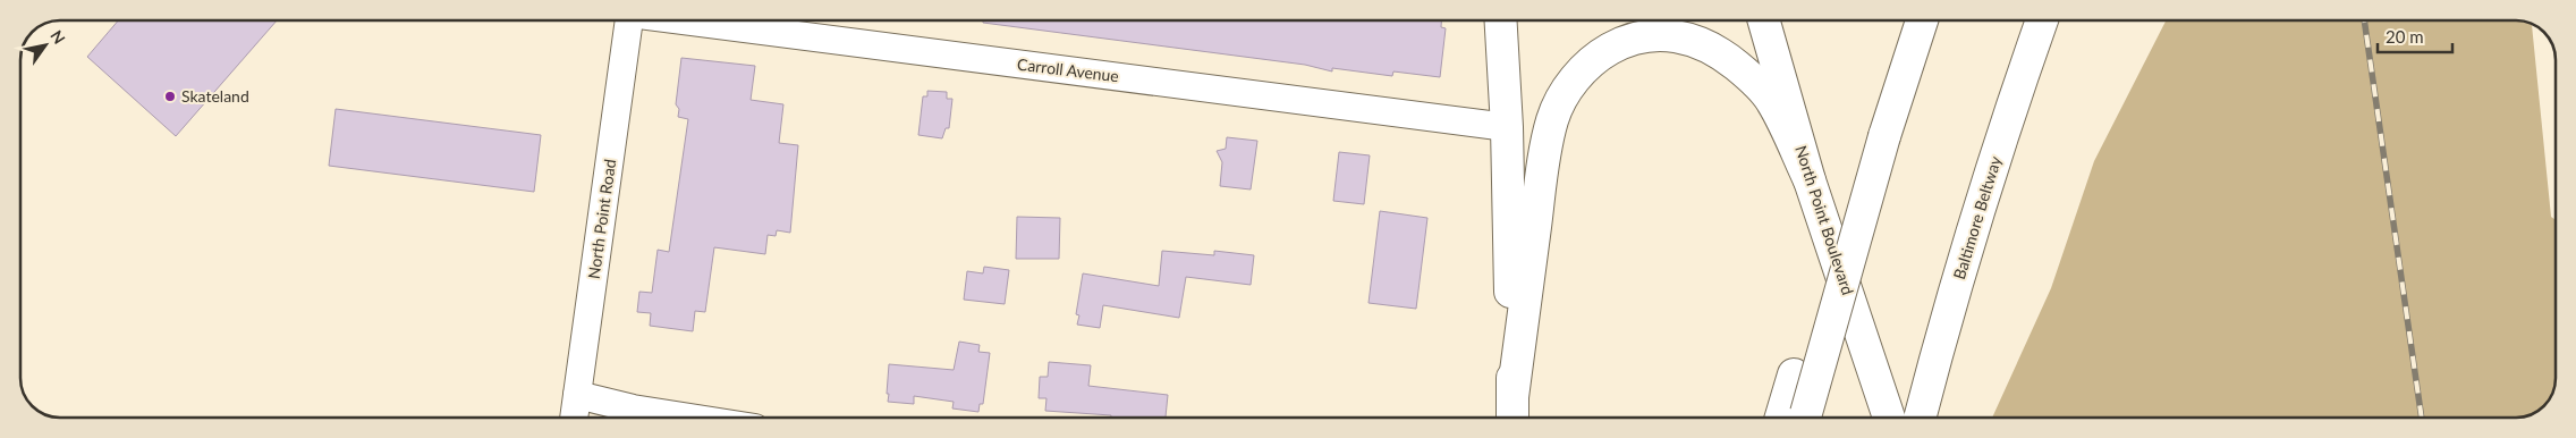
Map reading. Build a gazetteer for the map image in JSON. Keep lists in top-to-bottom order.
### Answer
{
  "streets": {
    "main road": ["Baltimore Beltway", "North Point Boulevard"],
    "street": ["Carroll Avenue", "North Point Road"]
  },
  "places": ["Skateland"],
  "scale_bar": "20 m",
  "north": "top right"
}
